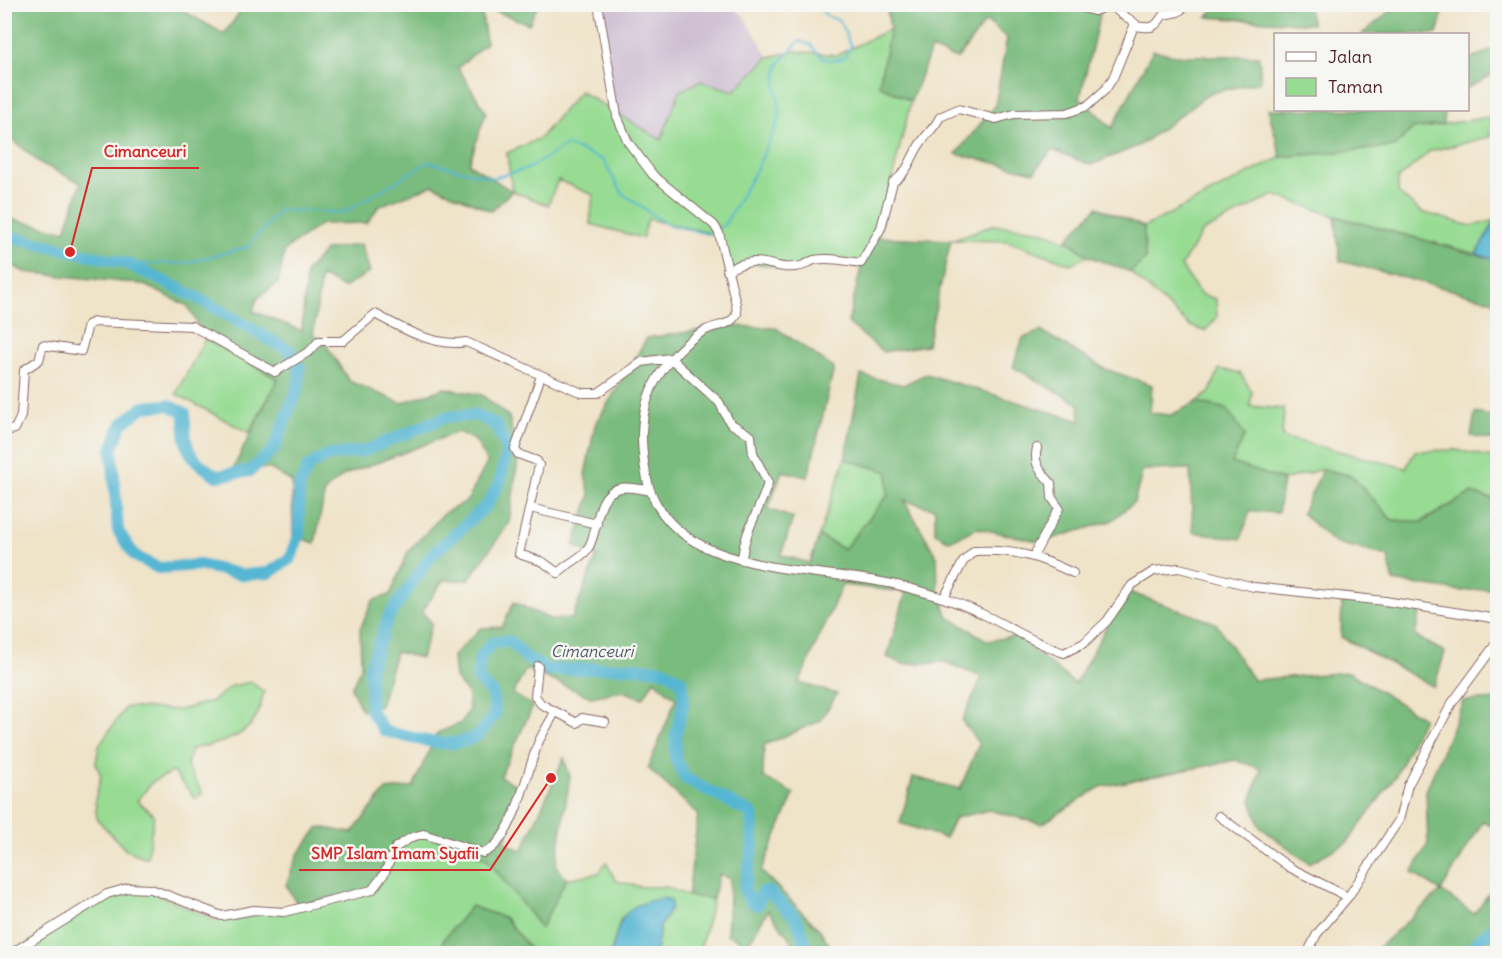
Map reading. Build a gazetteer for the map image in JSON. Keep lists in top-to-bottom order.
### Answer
{
  "water": ["Cimanceuri"],
  "places": ["Cimanceuri", "SMP Islam Imam Syafii"],
  "legend": ["Jalan", "Taman"]
}
